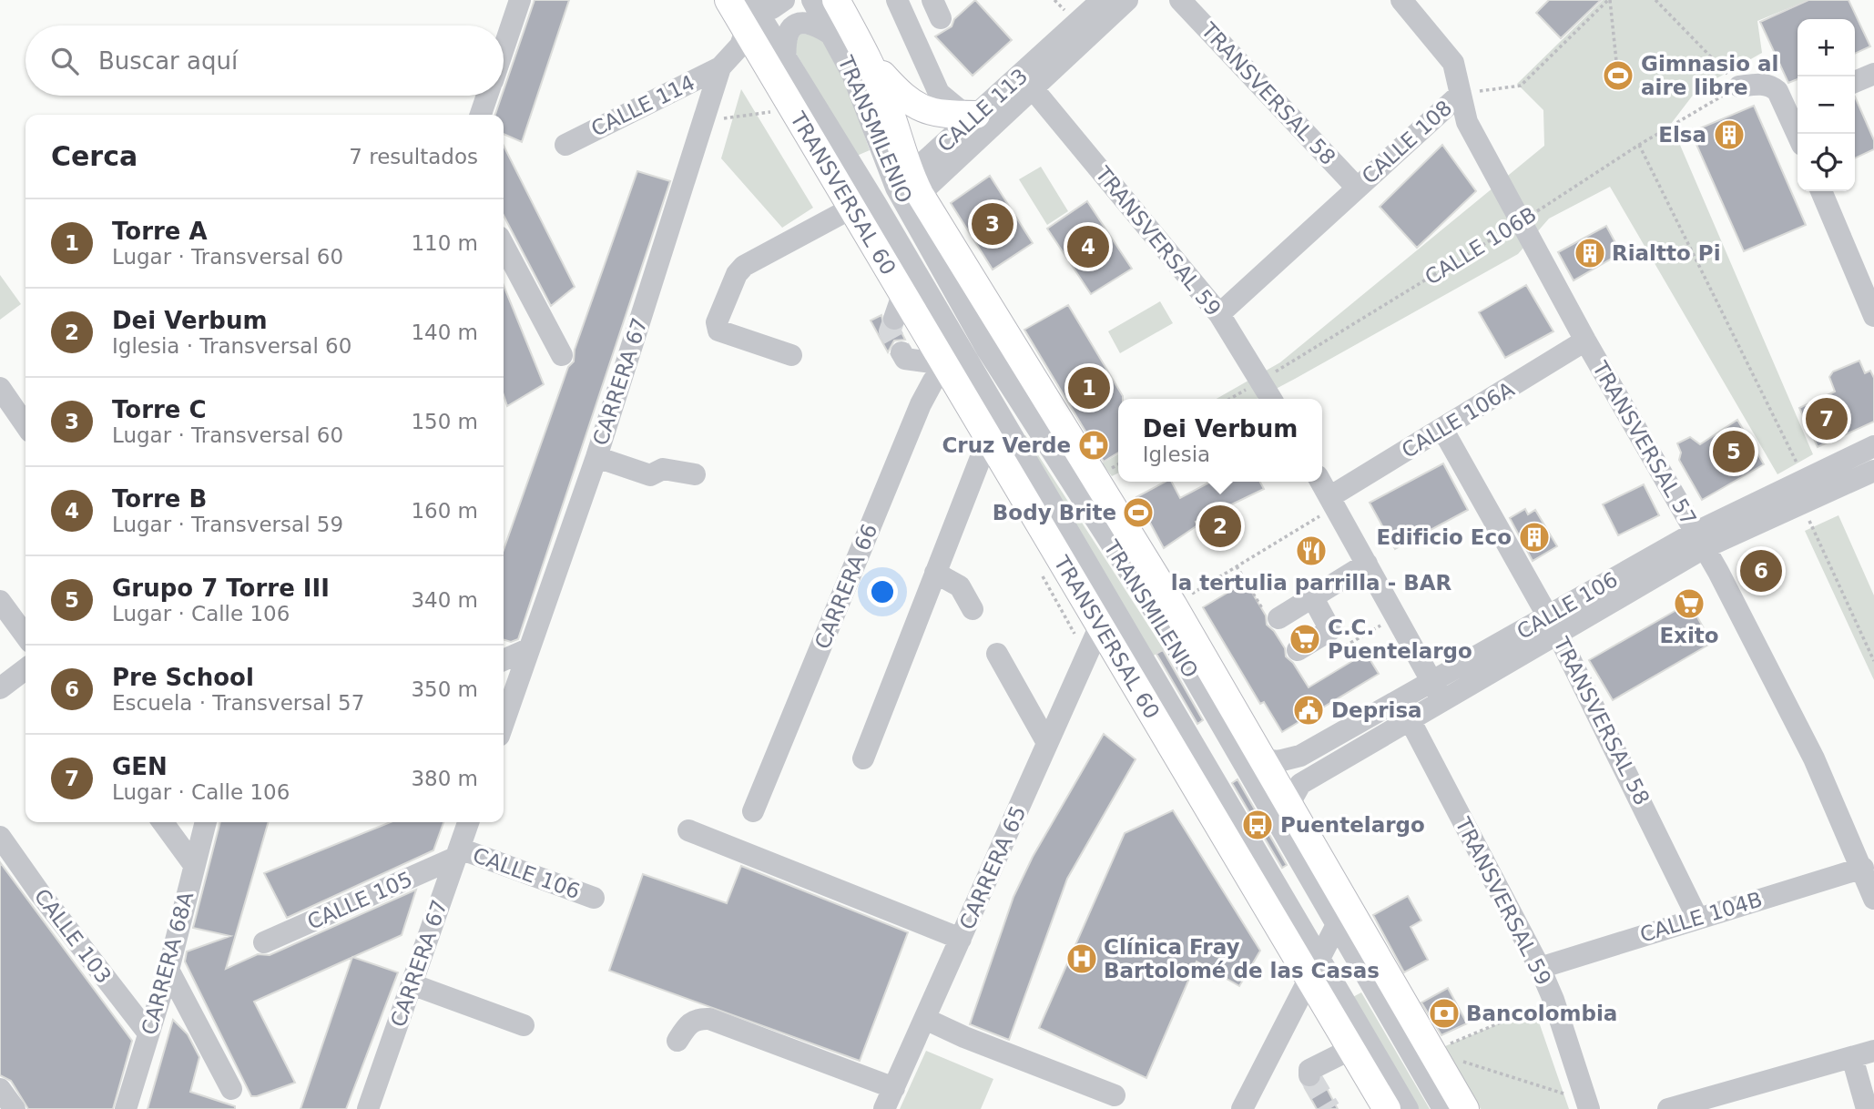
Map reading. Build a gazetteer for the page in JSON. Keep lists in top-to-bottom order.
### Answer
{
  "streets": {
    "main road": ["TRANSVERSAL 60"],
    "street": [
      "TRANSVERSAL 58",
      "CALLE 114",
      "CALLE 113",
      "TRANSMILENIO",
      "CALLE 108",
      "TRANSVERSAL 59",
      "CARRERA 67",
      "CALLE 106A",
      "TRANSVERSAL 57",
      "CARRERA 66",
      "CALLE 106",
      "CARRERA 65",
      "CALLE 105",
      "CALLE 104B",
      "CALLE 103",
      "CARRERA 68A"
    ],
    "path": ["CALLE 106B"]
  },
  "crossings": [
    ["TRANSVERSAL 58", "CALLE 108"],
    ["TRANSVERSAL 58", "CALLE 106A"],
    ["TRANSVERSAL 58", "CALLE 106"],
    ["TRANSVERSAL 58", "CALLE 104B"],
    ["CALLE 114", "CARRERA 67"],
    ["CALLE 113", "TRANSMILENIO"],
    ["CALLE 113", "TRANSVERSAL 60"],
    ["CALLE 113", "TRANSVERSAL 59"],
    ["TRANSMILENIO", "TRANSVERSAL 60"],
    ["CALLE 108", "TRANSVERSAL 59"],
    ["CALLE 108", "TRANSVERSAL 57"],
    ["TRANSVERSAL 60", "CARRERA 67"],
    ["TRANSVERSAL 60", "CARRERA 66"],
    ["TRANSVERSAL 60", "CARRERA 65"],
    ["TRANSVERSAL 59", "CALLE 106B"],
    ["TRANSVERSAL 59", "CALLE 106"],
    ["TRANSVERSAL 59", "CALLE 104B"],
    ["CALLE 106B", "TRANSVERSAL 57"],
    ["CARRERA 67", "CALLE 106"],
    ["CARRERA 67", "CALLE 105"],
    ["CALLE 106A", "TRANSVERSAL 57"],
    ["TRANSVERSAL 57", "CALLE 106"],
    ["TRANSVERSAL 57", "CALLE 104B"],
    ["CALLE 106", "CALLE 105"],
    ["CALLE 103", "CARRERA 68A"]
  ],
  "places": {
    "sports": ["Gimnasio al aire libre", "Body Brite"],
    "building": ["Elsa", "Rialtto Pi", "Edificio Eco"],
    "pharmacy": ["Cruz Verde"],
    "restaurant": ["la tertulia parrilla - BAR"],
    "supermarket": ["Exito", "C.C. Puentelargo"],
    "public building": ["Deprisa"],
    "bus stop": ["Puentelargo"],
    "hospital": ["Clínica Fray Bartolomé de las Casas"],
    "bank": ["Bancolombia"]
  },
  "page": {
    "map_buttons": ["+", "−"],
    "search": "Buscar aquí",
    "heading": ["Cerca", "7 resultados"],
    "list": [
      {
        "mark": "1",
        "name": "Torre A",
        "note": "Lugar · Transversal 60",
        "value": "110 m"
      },
      {
        "mark": "2",
        "name": "Dei Verbum",
        "note": "Iglesia · Transversal 60",
        "value": "140 m"
      },
      {
        "mark": "3",
        "name": "Torre C",
        "note": "Lugar · Transversal 60",
        "value": "150 m"
      },
      {
        "mark": "4",
        "name": "Torre B",
        "note": "Lugar · Transversal 59",
        "value": "160 m"
      },
      {
        "mark": "5",
        "name": "Grupo 7 Torre III",
        "note": "Lugar · Calle 106",
        "value": "340 m"
      },
      {
        "mark": "6",
        "name": "Pre School",
        "note": "Escuela · Transversal 57",
        "value": "350 m"
      },
      {
        "mark": "7",
        "name": "GEN",
        "note": "Lugar · Calle 106",
        "value": "380 m"
      }
    ],
    "pins": [
      "3",
      "4",
      "1",
      "7",
      "5",
      "2",
      "6"
    ],
    "popup": ["Dei Verbum", "Iglesia"]
  }
}
